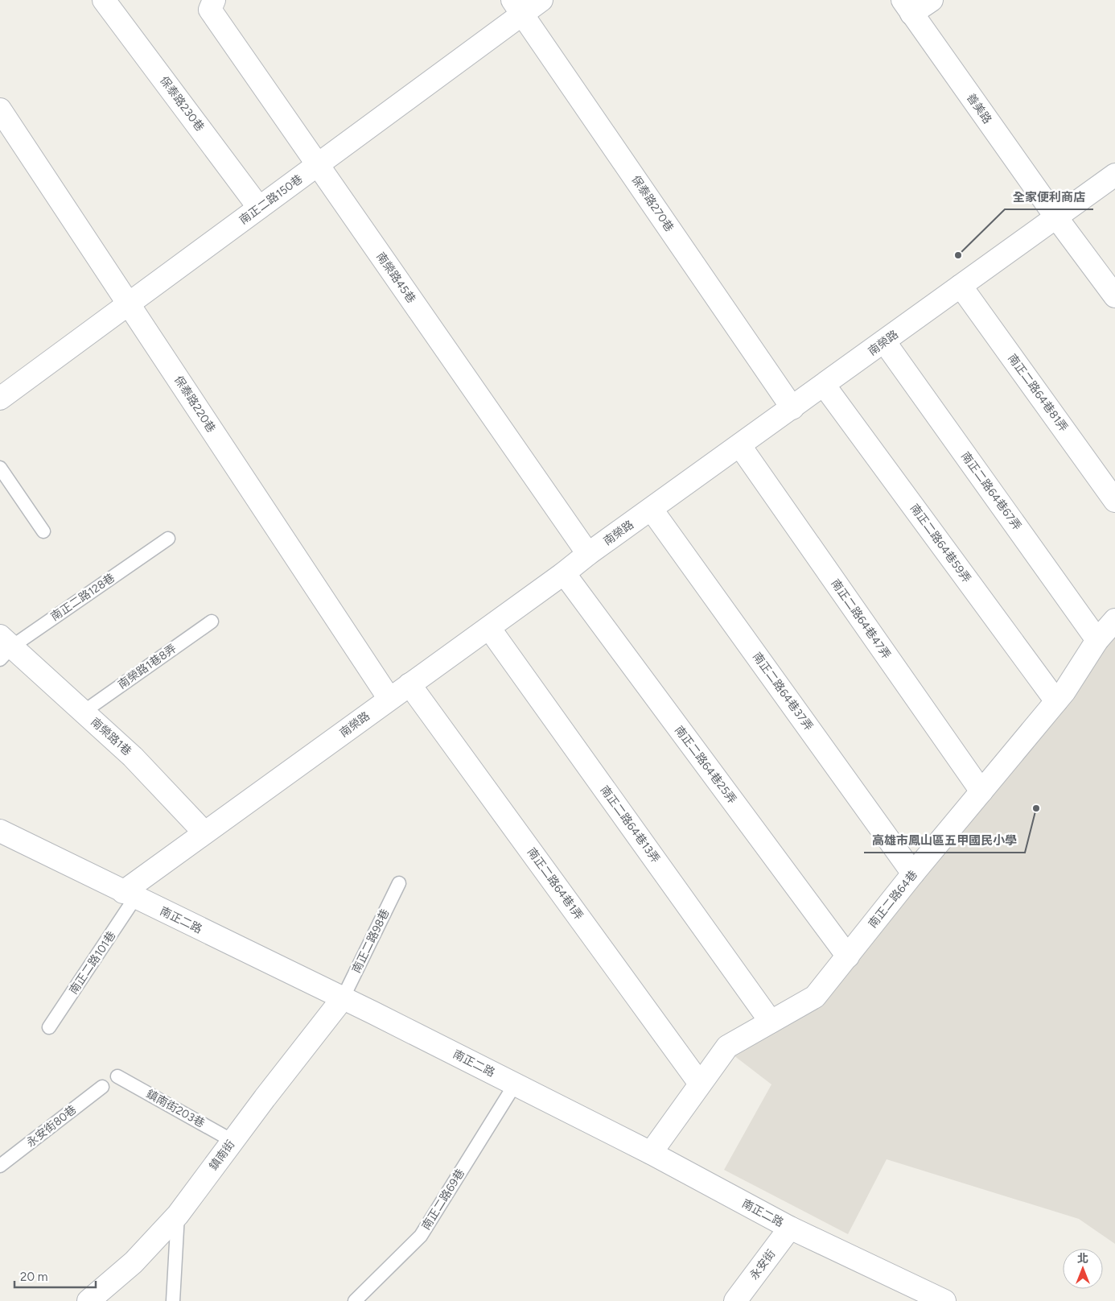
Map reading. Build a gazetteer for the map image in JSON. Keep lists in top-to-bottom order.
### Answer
{
  "streets": {
    "street": [
      "保泰路230巷",
      "善美路",
      "南正二路150巷",
      "保泰路270巷",
      "南榮路45巷",
      "南榮路",
      "南正二路64巷81弄",
      "保泰路220巷",
      "南正二路64巷67弄",
      "南正二路64巷59弄",
      "南正二路64巷47弄",
      "南正二路64巷37弄",
      "南榮路1巷",
      "南正二路64巷25弄",
      "南正二路64巷13弄",
      "南正二路64巷1弄",
      "南正二路64巷",
      "南正二路",
      "鎮南街",
      "永安街"
    ],
    "lane": [
      "南正二路128巷",
      "南榮路1巷8弄",
      "南正二路98巷",
      "南正二路101巷",
      "鎮南街203巷",
      "永安街80巷",
      "南正二路69巷"
    ]
  },
  "crossings": [
    ["保泰路230巷", "南正二路150巷"],
    ["善美路", "南榮路"],
    ["南正二路150巷", "保泰路270巷"],
    ["南正二路150巷", "南榮路45巷"],
    ["南正二路150巷", "保泰路220巷"],
    ["保泰路270巷", "南榮路"],
    ["南榮路45巷", "南榮路"],
    ["南榮路", "南正二路64巷81弄"],
    ["南榮路", "保泰路220巷"],
    ["南榮路", "南正二路64巷67弄"],
    ["南榮路", "南正二路64巷59弄"],
    ["南榮路", "南正二路64巷47弄"],
    ["南榮路", "南正二路64巷37弄"],
    ["南榮路", "南榮路1巷"],
    ["南榮路", "南正二路64巷25弄"],
    ["南榮路", "南正二路64巷13弄"],
    ["南榮路", "南正二路64巷1弄"],
    ["南榮路", "南正二路"],
    ["南榮路", "南正二路101巷"],
    ["南正二路64巷67弄", "南正二路64巷"],
    ["南正二路64巷59弄", "南正二路64巷"],
    ["南正二路128巷", "南榮路1巷"],
    ["南正二路64巷47弄", "南正二路64巷"],
    ["南榮路1巷8弄", "南榮路1巷"],
    ["南正二路64巷37弄", "南正二路64巷"],
    ["南正二路64巷25弄", "南正二路64巷"],
    ["南正二路64巷13弄", "南正二路64巷"],
    ["南正二路64巷1弄", "南正二路64巷"],
    ["南正二路64巷", "南正二路"],
    ["南正二路", "南正二路98巷"],
    ["南正二路", "南正二路101巷"],
    ["南正二路", "鎮南街"],
    ["南正二路", "南正二路69巷"],
    ["南正二路", "永安街"],
    ["南正二路98巷", "鎮南街"],
    ["鎮南街203巷", "鎮南街"]
  ],
  "places": ["全家便利商店", "高雄市鳳山區五甲國民小學"],
  "scale_bar": "20 m",
  "north": "top"
}
